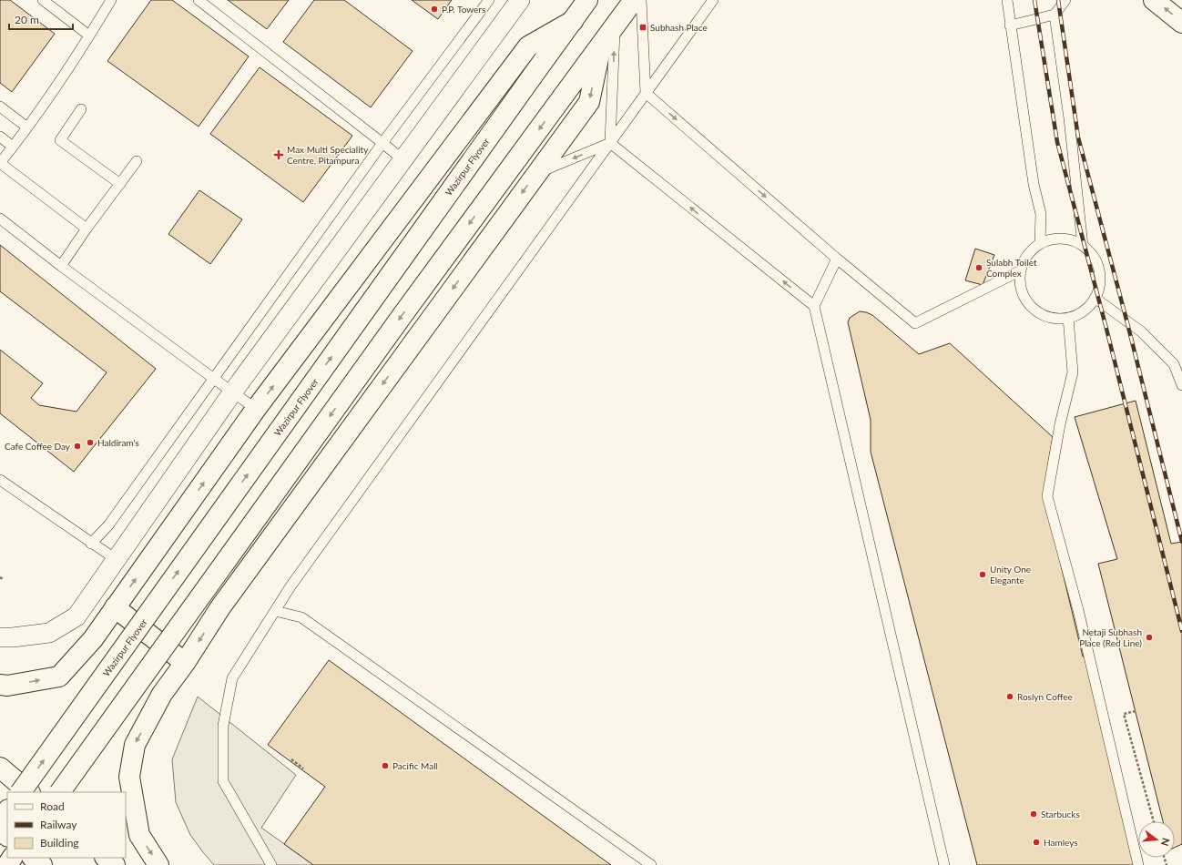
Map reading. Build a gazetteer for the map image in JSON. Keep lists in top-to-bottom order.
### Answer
{
  "streets": {
    "main road": ["Wazirpur Flyover"]
  },
  "places": {
    "other": [
      "P.P. Towers",
      "Sulabh Toilet Complex",
      "Haldiram's",
      "Cafe Coffee Day",
      "Unity One Elegante",
      "Netaji Subhash Place (Red Line)",
      "Roslyn Coffee",
      "Pacific Mall",
      "Starbucks",
      "Hamleys"
    ],
    "transit": ["Subhash Place"],
    "health": ["Max Multi Speciality Centre, Pitampura"]
  },
  "legend": ["Road", "Railway", "Building"],
  "scale_bar": "20 m",
  "north": "right"
}
